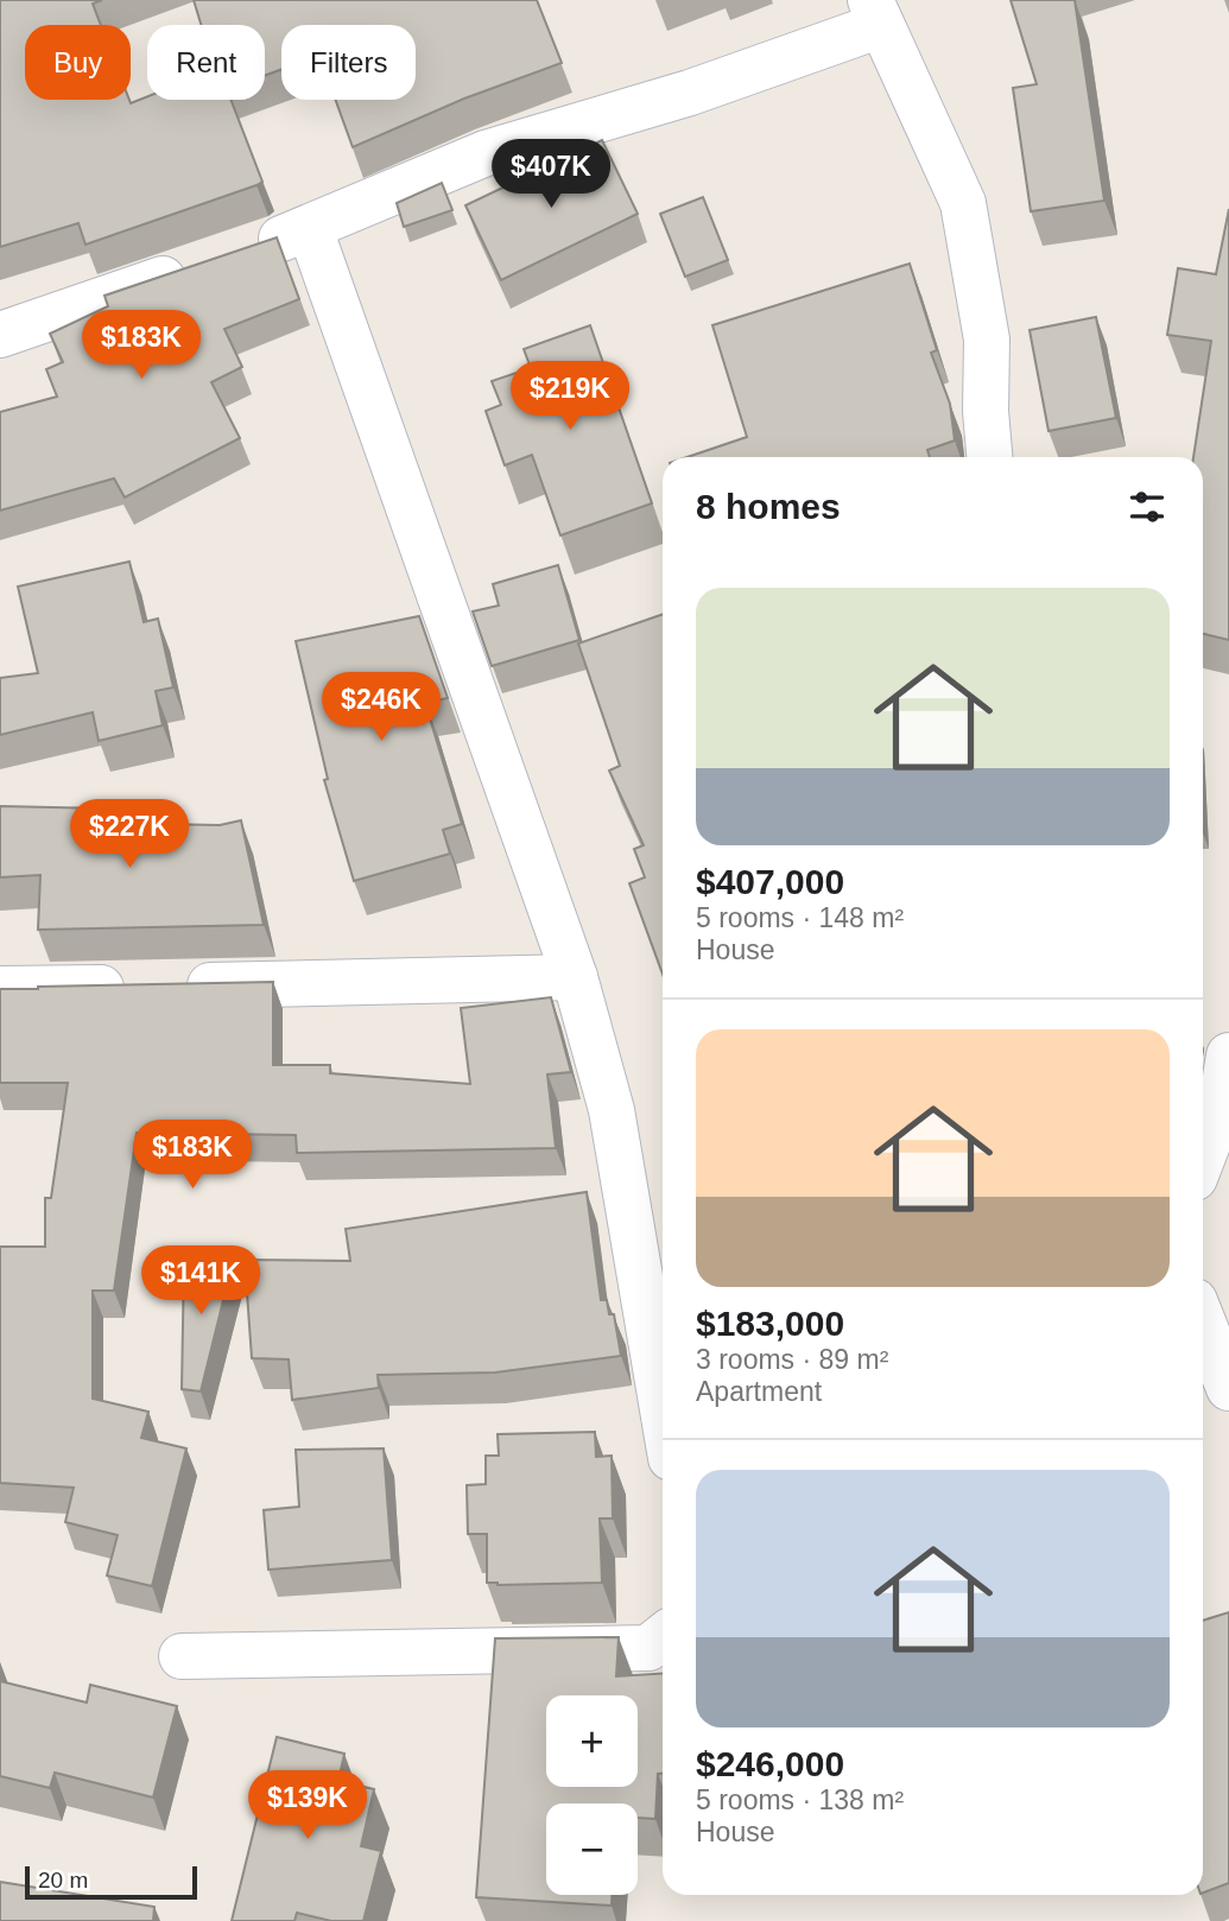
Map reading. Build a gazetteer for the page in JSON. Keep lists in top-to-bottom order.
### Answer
{
  "scale_bar": "20 m",
  "page": {
    "chip": ["Buy", "Rent", "Filters"],
    "price": [
      "$407K",
      "$183K",
      "$219K",
      "$246K",
      "$227K",
      "$183K",
      "$141K",
      "$139K"
    ],
    "heading": "8 homes",
    "list": [
      {
        "name": "$407,000",
        "note": "5 rooms · 148 m² · House"
      },
      {
        "name": "$183,000",
        "note": "3 rooms · 89 m² · Apartment"
      },
      {
        "name": "$246,000",
        "note": "5 rooms · 138 m² · House"
      }
    ],
    "map_buttons": ["+", "−"],
    "scale": "20 m"
  }
}
